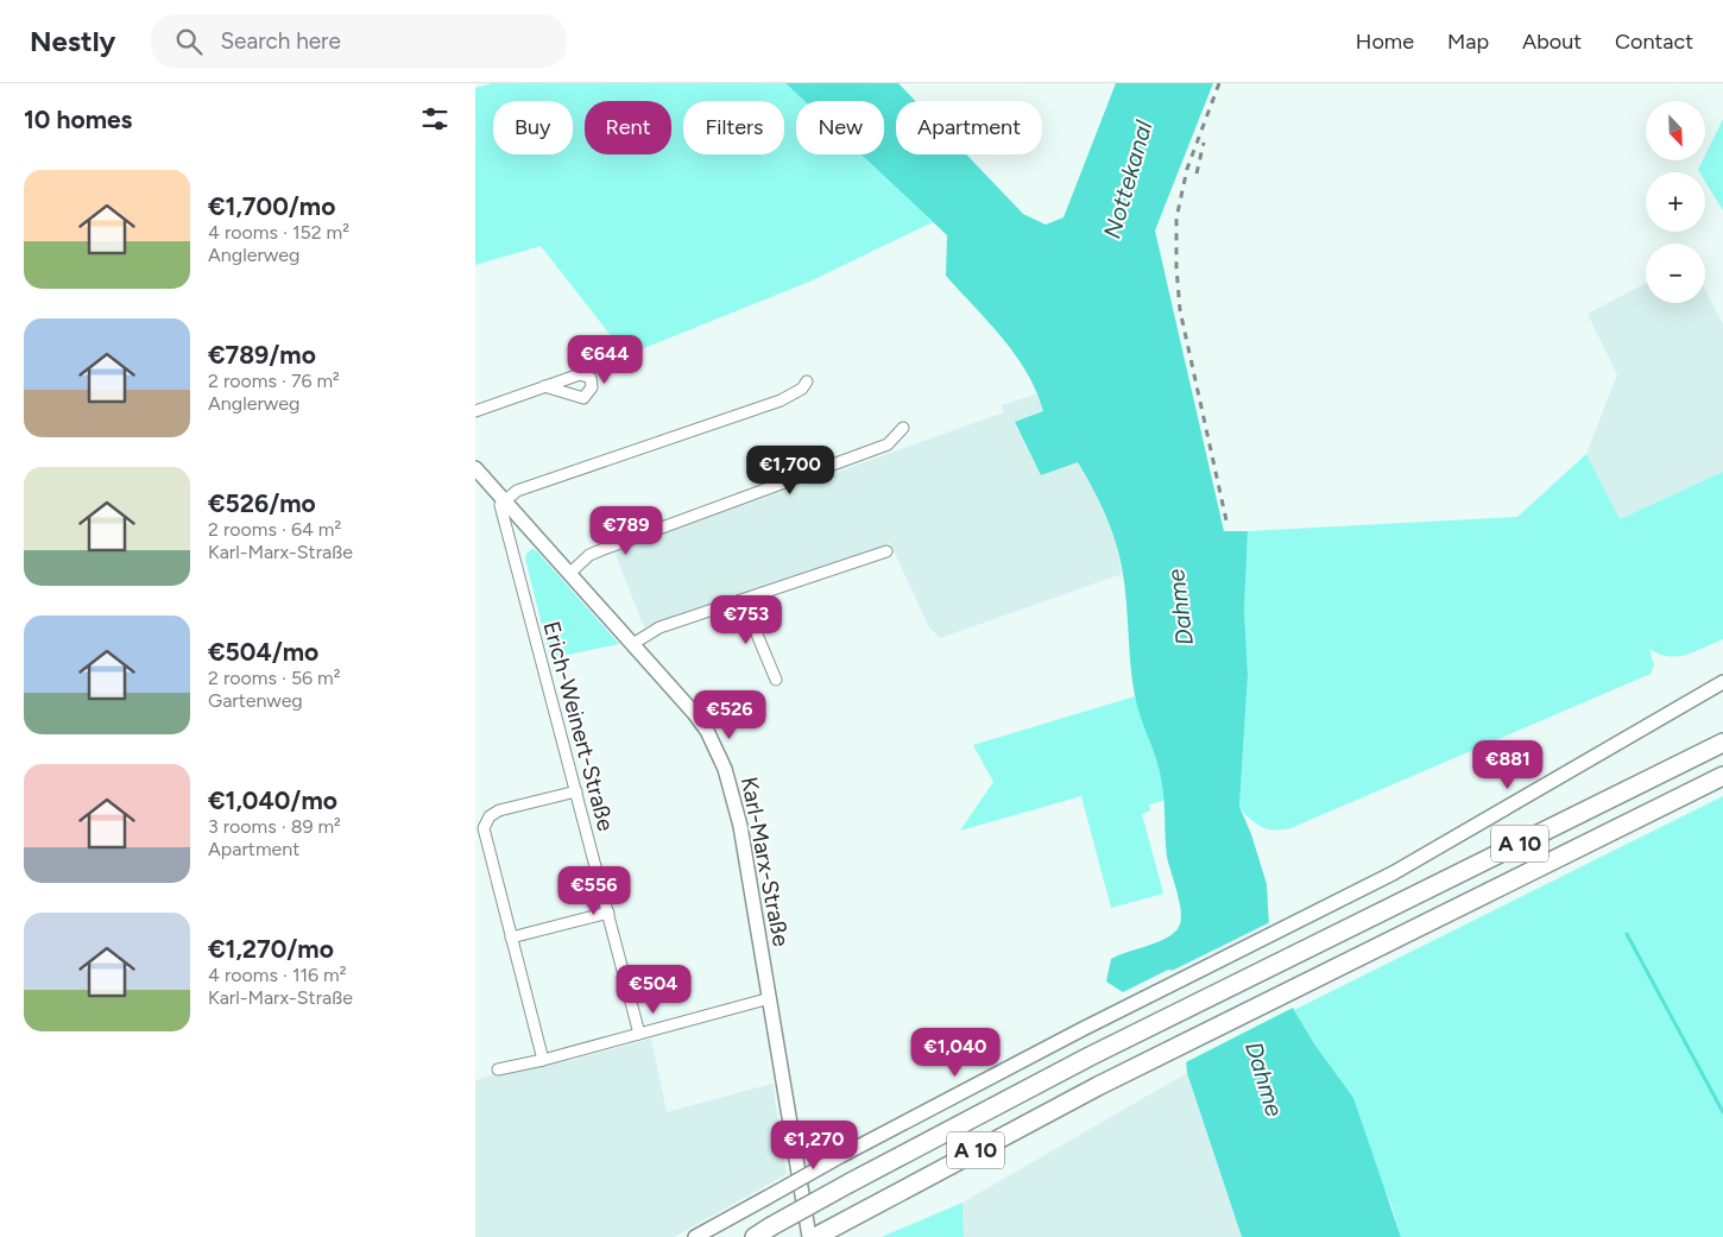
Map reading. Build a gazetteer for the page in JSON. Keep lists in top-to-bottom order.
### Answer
{
  "streets": {
    "highway": ["A 10"],
    "main road": ["Karl-Marx-Straße"],
    "street": ["Erich-Weinert-Straße"]
  },
  "crossings": [
    ["Erich-Weinert-Straße", "Karl-Marx-Straße"]
  ],
  "water": ["Nottekanal", "Dahme"],
  "north": "bottom right",
  "page": {
    "header": "Nestly",
    "search": "Search here",
    "nav": [
      "Home",
      "Map",
      "About",
      "Contact"
    ],
    "heading": "10 homes",
    "map_buttons": ["+", "−"],
    "chip": [
      "Buy",
      "Rent",
      "Filters",
      "New",
      "Apartment"
    ],
    "list": [
      {
        "name": "€1,700/mo",
        "note": "4 rooms · 152 m² · Anglerweg"
      },
      {
        "name": "€789/mo",
        "note": "2 rooms · 76 m² · Anglerweg"
      },
      {
        "name": "€526/mo",
        "note": "2 rooms · 64 m² · Karl-Marx-Straße"
      },
      {
        "name": "€504/mo",
        "note": "2 rooms · 56 m² · Gartenweg"
      },
      {
        "name": "€1,040/mo",
        "note": "3 rooms · 89 m² · Apartment"
      },
      {
        "name": "€1,270/mo",
        "note": "4 rooms · 116 m² · Karl-Marx-Straße"
      }
    ],
    "price": [
      "€644",
      "€1,700",
      "€789",
      "€753",
      "€526",
      "€881",
      "€556",
      "€504",
      "€1,040",
      "€1,270"
    ]
  }
}
